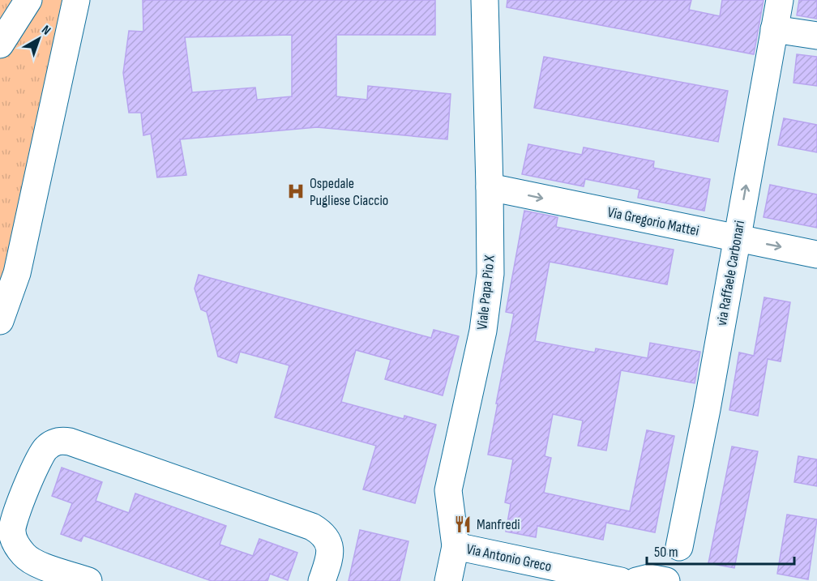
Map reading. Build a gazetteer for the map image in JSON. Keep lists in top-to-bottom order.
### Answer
{
  "streets": {
    "street": [
      "Via Gregorio Mattei",
      "via Raffaele Carbonari",
      "Viale Papa Pio X",
      "Via Antonio Greco"
    ]
  },
  "crossings": [
    ["Via Gregorio Mattei", "via Raffaele Carbonari"],
    ["Via Gregorio Mattei", "Viale Papa Pio X"],
    ["Viale Papa Pio X", "Via Antonio Greco"]
  ],
  "one_way": ["Via Gregorio Mattei", "via Raffaele Carbonari"],
  "places": {
    "hospital": ["Ospedale Pugliese Ciaccio"],
    "restaurant": ["Manfredi"]
  },
  "scale_bar": "50 m",
  "north": "top right"
}
